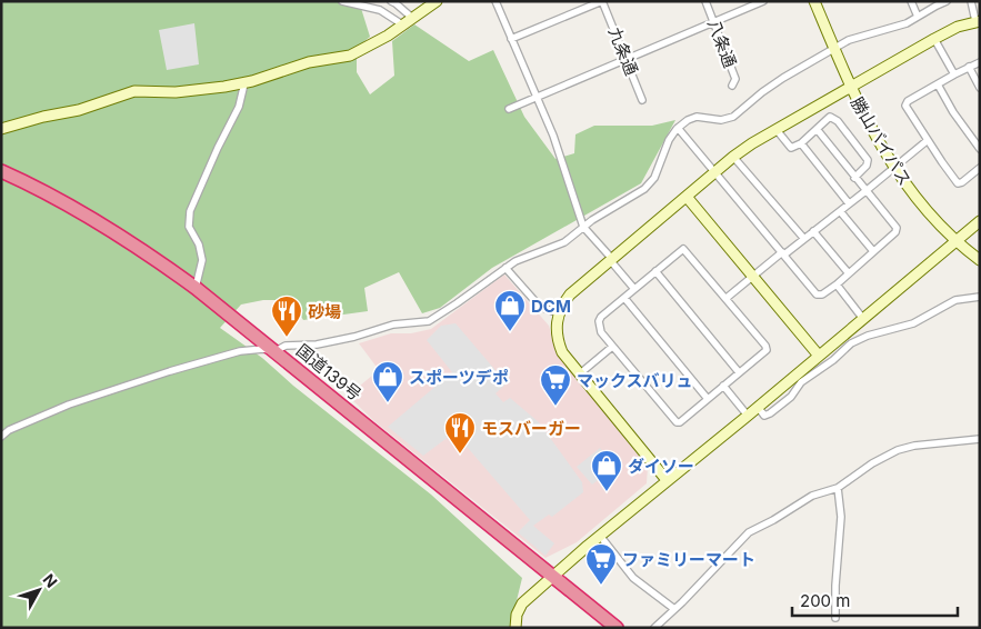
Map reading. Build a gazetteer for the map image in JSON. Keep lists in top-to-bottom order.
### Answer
{
  "streets": {
    "highway": ["国道139号"],
    "street": ["八条通", "九条通", "勝山バイパス"]
  },
  "places": {
    "shop": ["DCM", "スポーツデポ", "ダイソー"],
    "restaurant": ["砂場", "モスバーガー"],
    "supermarket": ["マックスバリュ", "ファミリーマート"]
  },
  "scale_bar": "200 m",
  "north": "top right"
}
